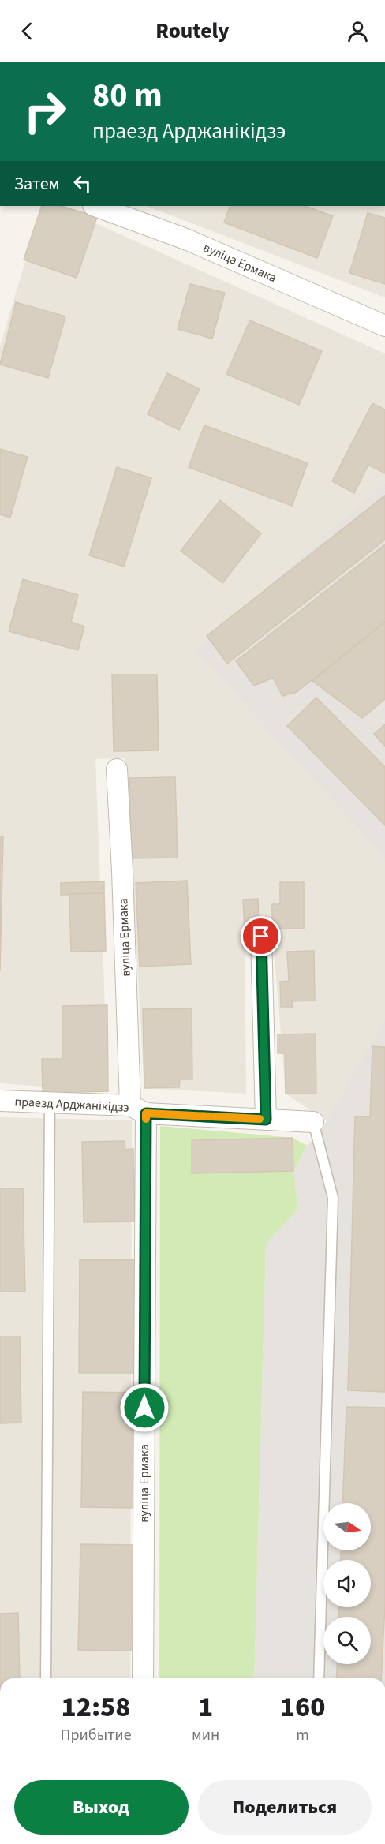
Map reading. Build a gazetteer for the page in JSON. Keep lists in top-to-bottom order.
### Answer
{
  "streets": {
    "street": ["вуліца Ермака", "праезд Арджанікідзэ"]
  },
  "crossings": [
    ["вуліца Ермака", "праезд Арджанікідзэ"]
  ],
  "north": "right",
  "page": {
    "header": "Routely",
    "turn": ["80 m", "праезд Арджанікідзэ"],
    "then": "Затем",
    "eta": [
      "12:58",
      "Прибытие",
      "1",
      "мин",
      "160",
      "m"
    ],
    "buttons": ["Выход", "Поделиться"]
  }
}
